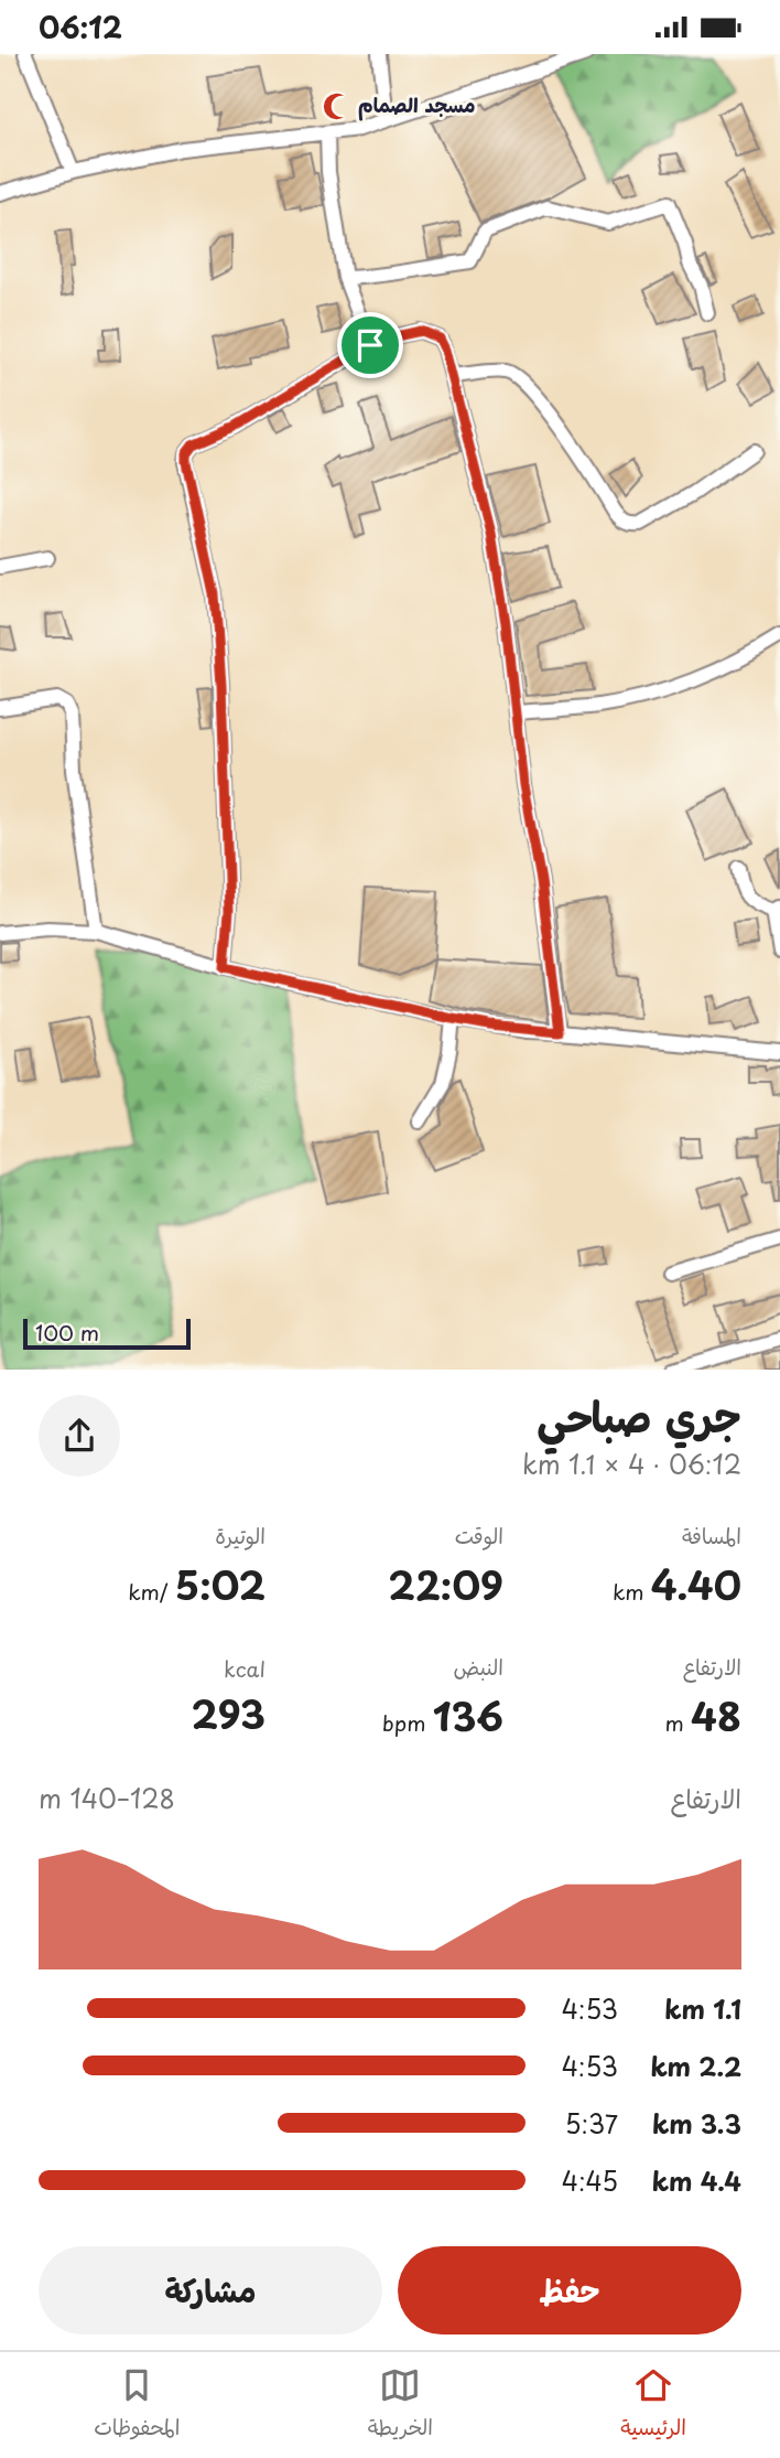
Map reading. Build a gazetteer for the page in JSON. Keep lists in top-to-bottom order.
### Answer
{
  "places": {
    "mosque": ["مسجد الصمام"]
  },
  "scale_bar": "100 m",
  "page": {
    "status": "06:12",
    "scale": "100 m",
    "heading": ["جري صباحي", "06:12 · 4 × 1.1 km"],
    "stats": [
      ["المسافة", "4.40 km"],
      ["الوقت", "22:09"],
      ["الوتيرة", "5:02 /km"],
      ["الارتفاع", "48 m"],
      ["النبض", "136 bpm"],
      ["kcal", "293"]
    ],
    "chart": ["الارتفاع", "128–140 m"],
    "list": [
      {
        "name": "1.1 km",
        "note": "4:53"
      },
      {
        "name": "2.2 km",
        "note": "4:53"
      },
      {
        "name": "3.3 km",
        "note": "5:37"
      },
      {
        "name": "4.4 km",
        "note": "4:45"
      }
    ],
    "buttons": ["حفظ", "مشاركة"],
    "tabs": ["الرئيسية", "الخريطة", "المحفوظات"]
  }
}
